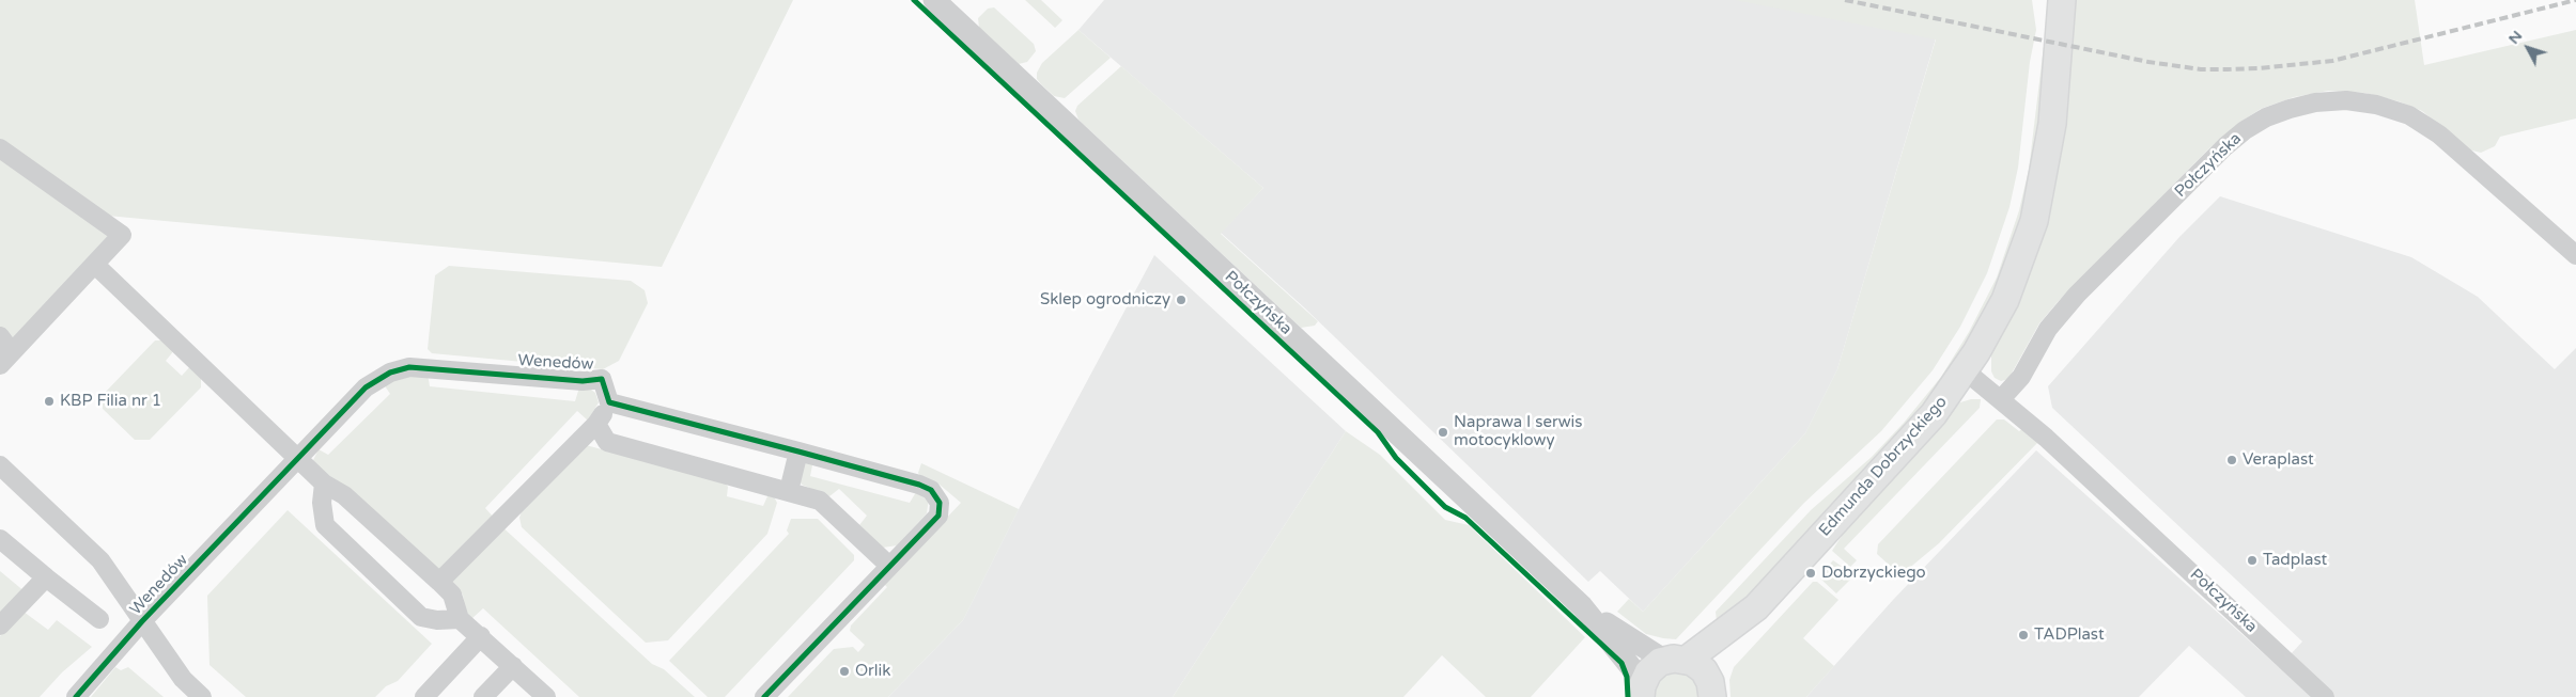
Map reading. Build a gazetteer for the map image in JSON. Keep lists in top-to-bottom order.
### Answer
{
  "streets": {
    "main road": ["Edmunda Dobrzyckiego"],
    "street": ["Połczyńska", "Wenedów"]
  },
  "crossings": [
    ["Połczyńska", "Edmunda Dobrzyckiego"]
  ],
  "places": [
    "Sklep ogrodniczy",
    "KBP Filia nr 1",
    "Naprawa I serwis motocyklowy",
    "Veraplast",
    "Tadplast",
    "Dobrzyckiego",
    "TADPlast",
    "Orlik"
  ],
  "north": "top left"
}
